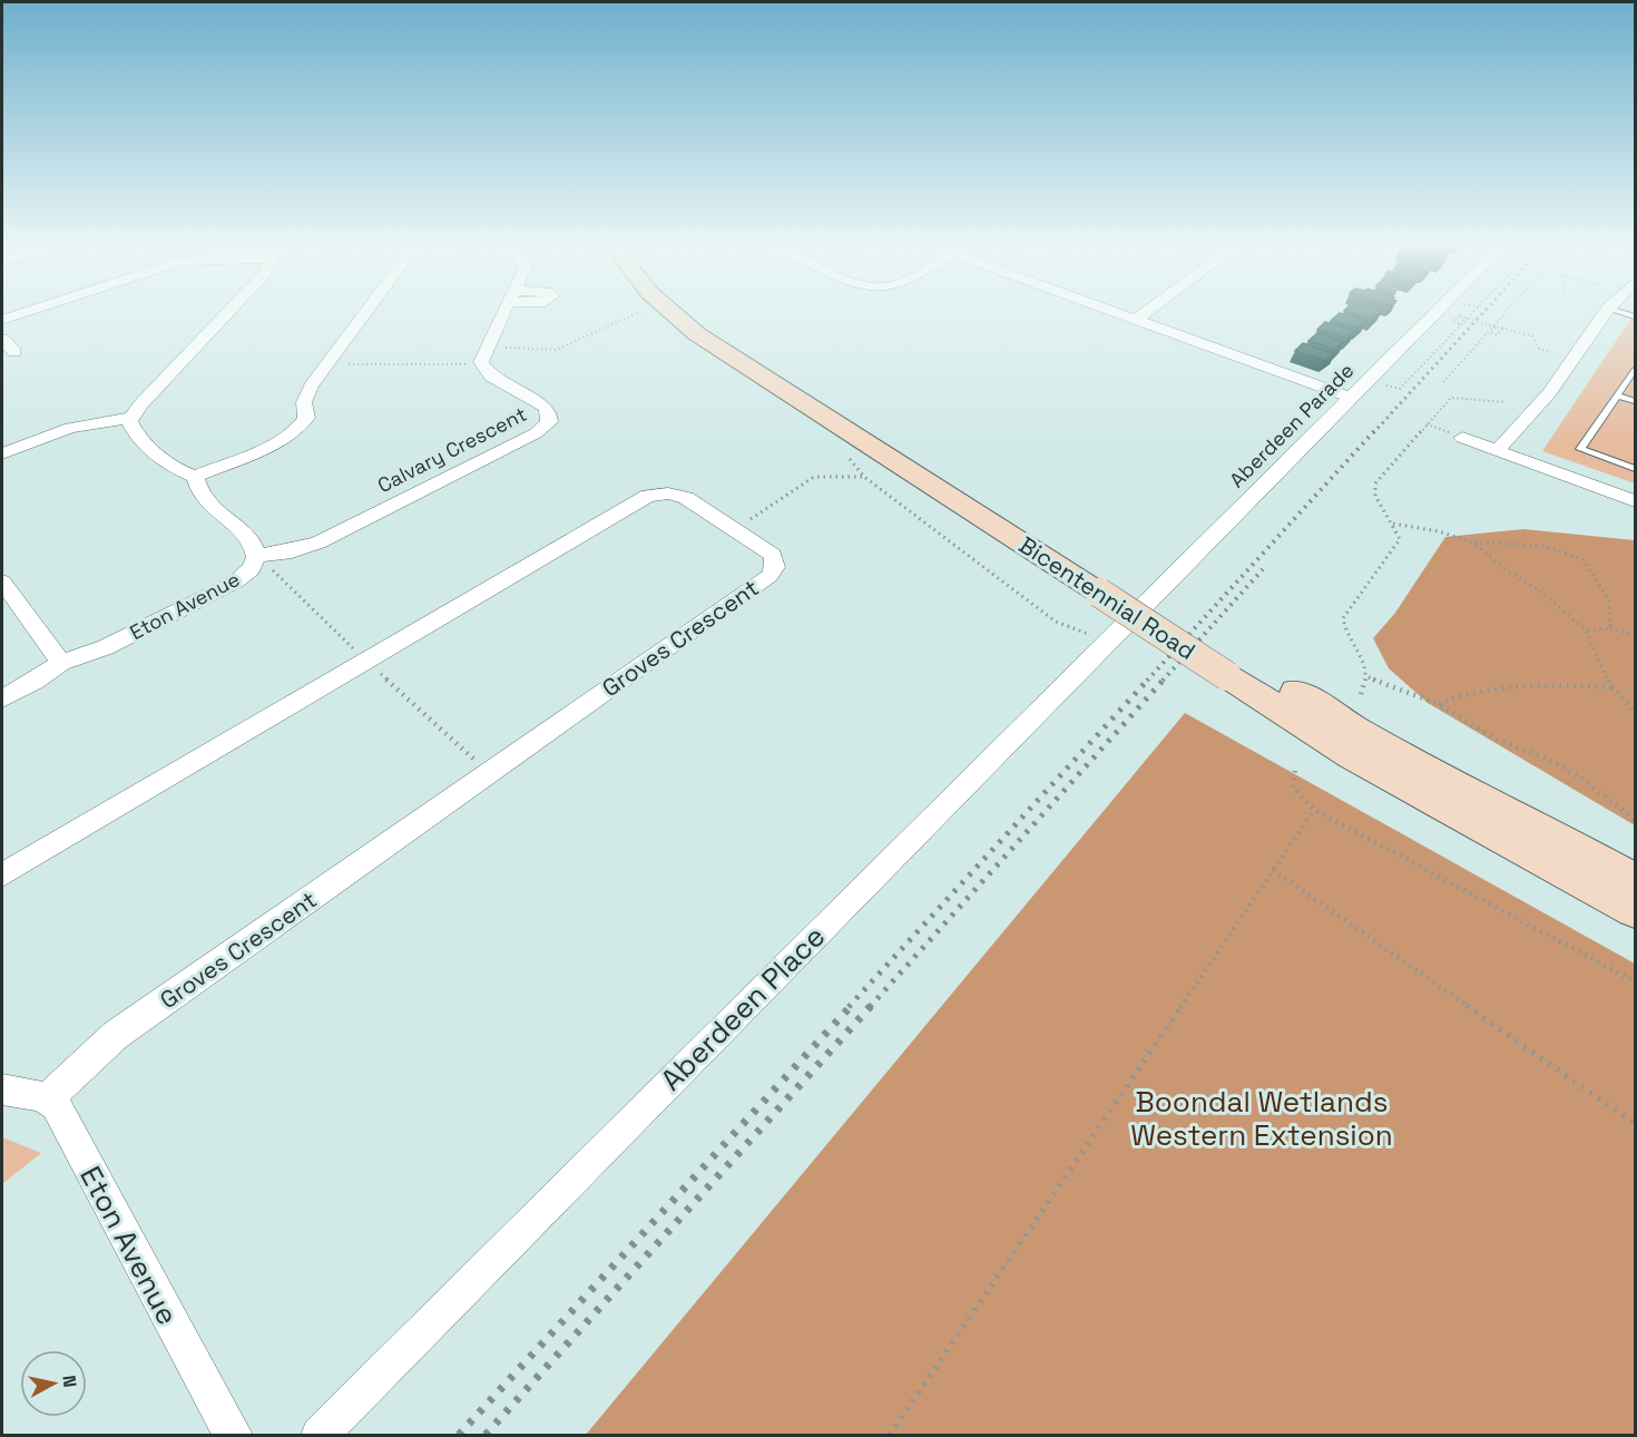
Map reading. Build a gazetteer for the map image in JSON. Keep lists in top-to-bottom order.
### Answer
{
  "streets": {
    "main road": ["Bicentennial Road"],
    "street": [
      "Aberdeen Parade",
      "Calvary Crescent",
      "Eton Avenue",
      "Groves Crescent",
      "Aberdeen Place"
    ]
  },
  "crossings": [
    ["Aberdeen Parade", "Aberdeen Place"],
    ["Calvary Crescent", "Eton Avenue"],
    ["Eton Avenue", "Groves Crescent"]
  ],
  "parks": ["Boondal Wetlands Western Extension"],
  "north": "right"
}
